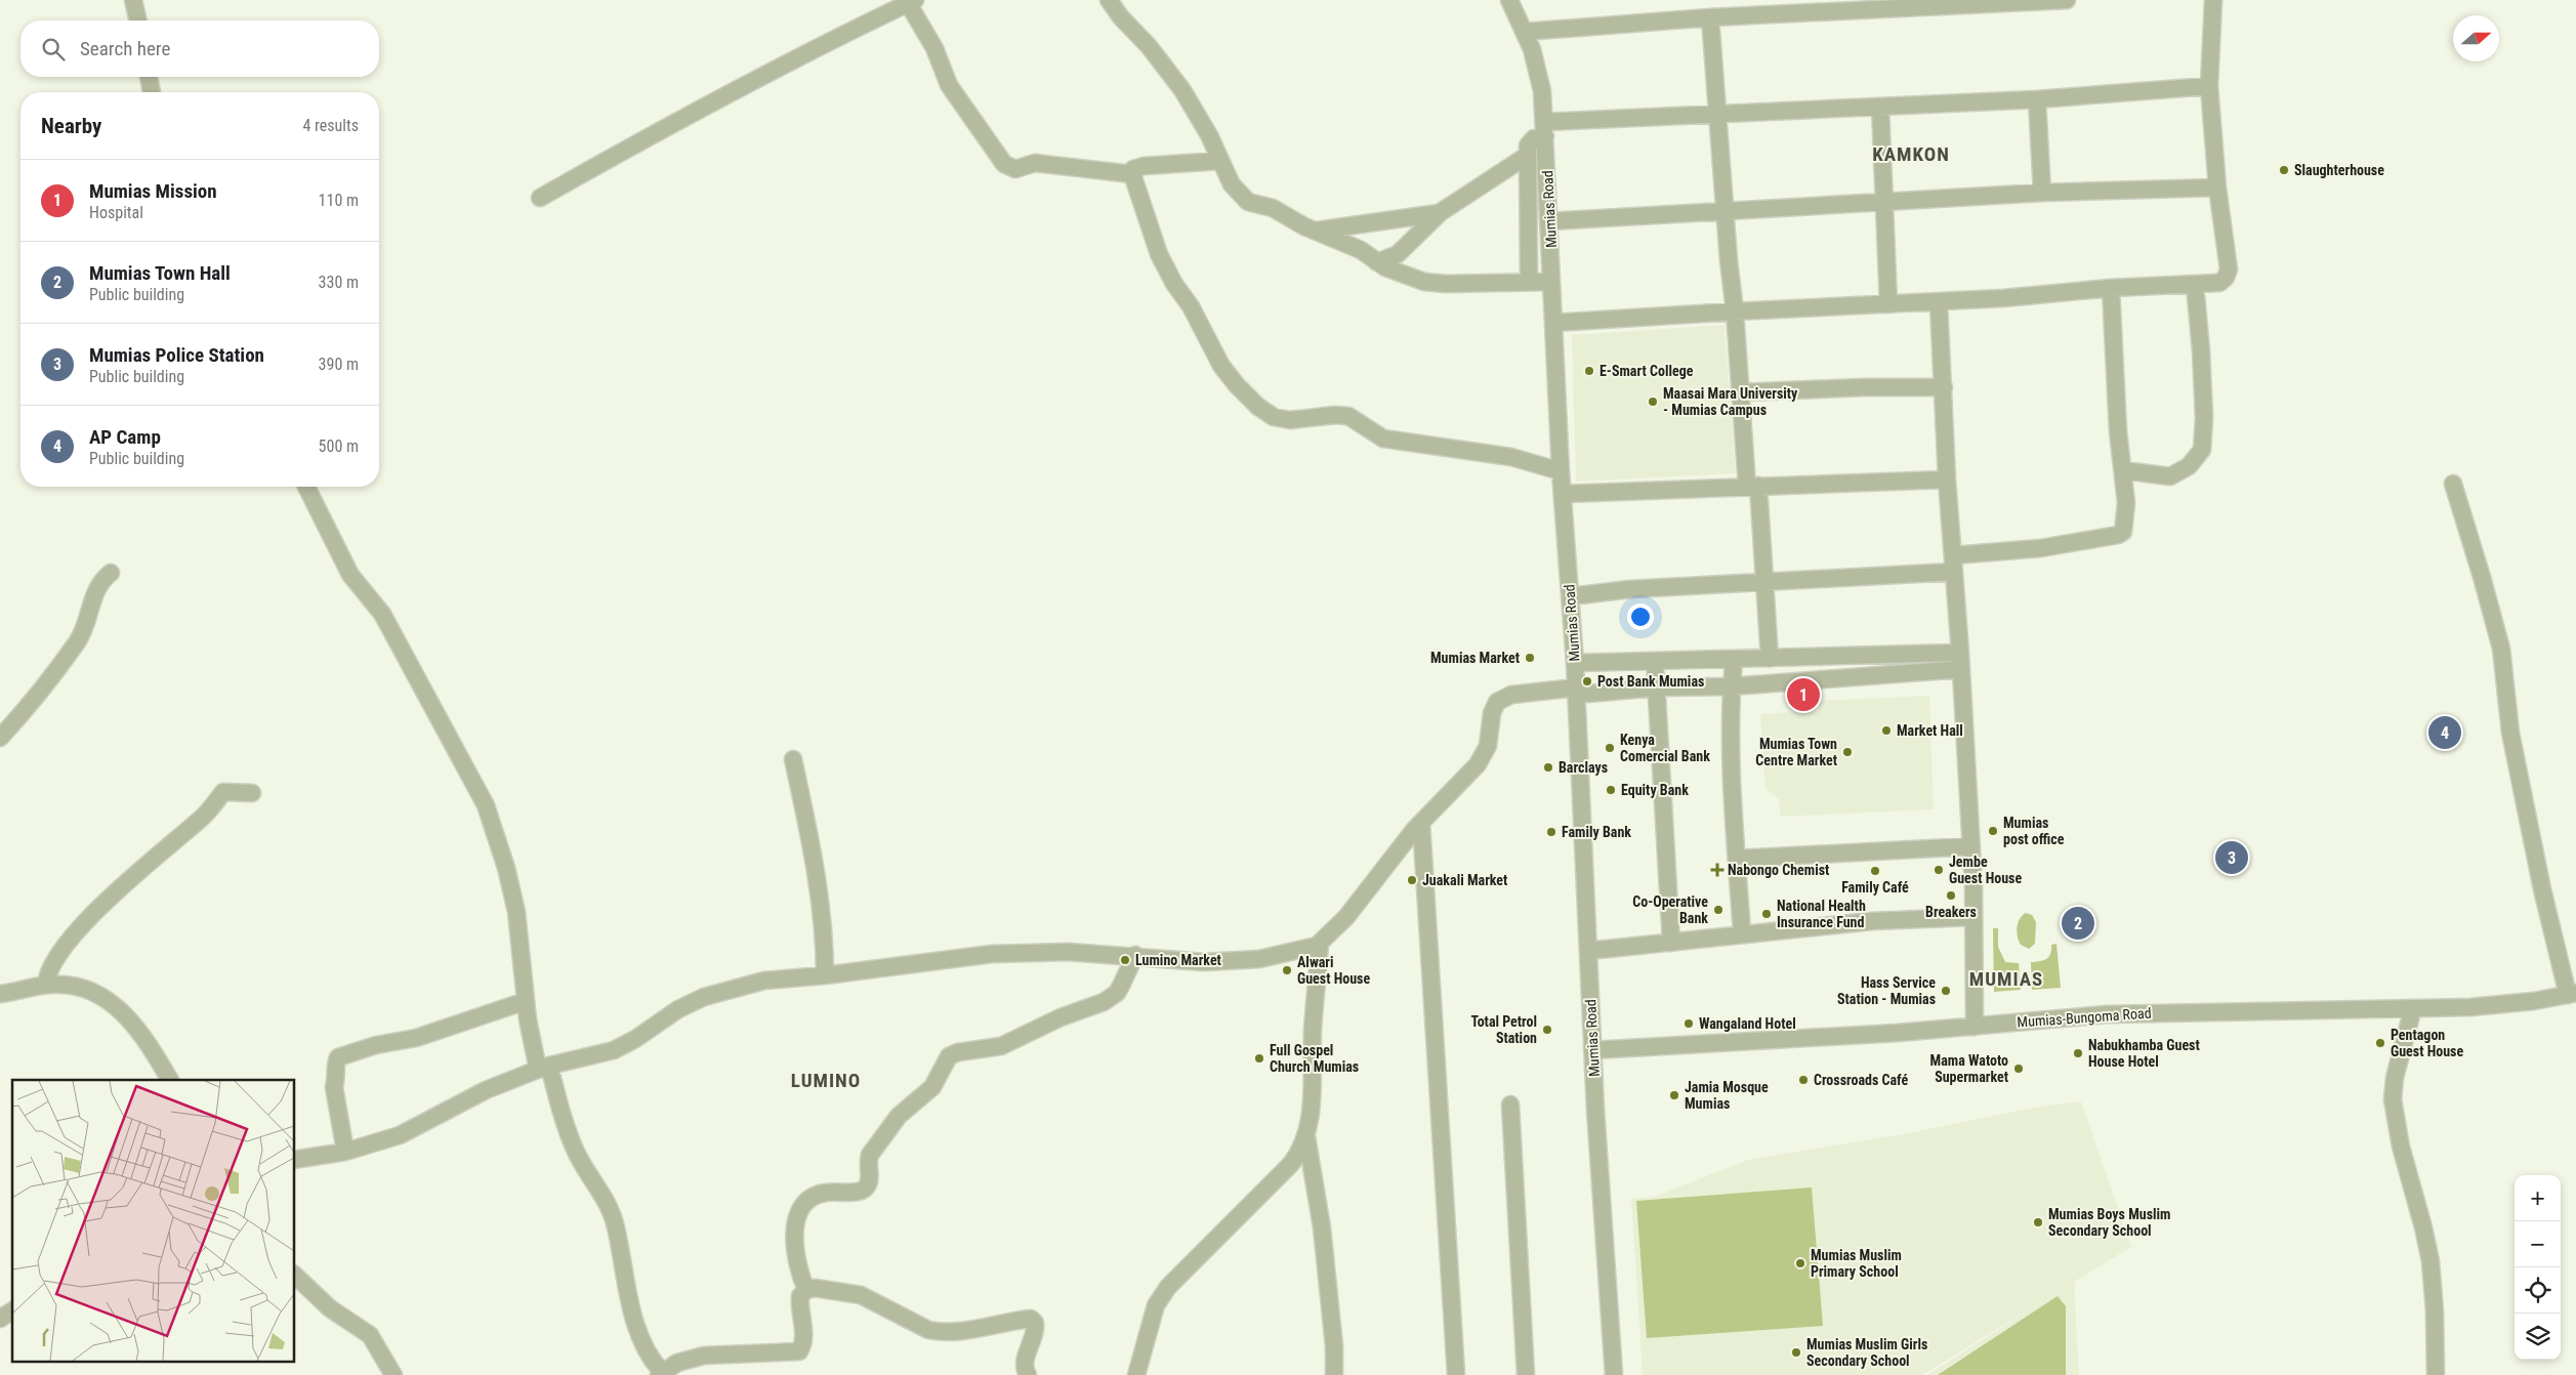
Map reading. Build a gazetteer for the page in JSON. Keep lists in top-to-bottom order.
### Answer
{
  "streets": {
    "street": ["Mumias Road", "Mumias-Bungoma Road"]
  },
  "crossings": [
    ["Mumias Road", "Mumias-Bungoma Road"]
  ],
  "districts": ["KAMKON", "MUMIAS", "LUMINO"],
  "places": {
    "other": [
      "Slaughterhouse",
      "E-Smart College",
      "Maasai Mara University - Mumias Campus",
      "Mumias Market",
      "Post Bank Mumias",
      "Market Hall",
      "Kenya Comercial Bank",
      "Mumias Town Centre Market",
      "Barclays",
      "Equity Bank",
      "Mumias post office",
      "Family Bank",
      "Jembe Guest House",
      "Family Café",
      "Juakali Market",
      "Breakers",
      "Co-Operative Bank",
      "National Health Insurance Fund",
      "Lumino Market",
      "Alwari Guest House",
      "Hass Service Station - Mumias",
      "Wangaland Hotel",
      "Total Petrol Station",
      "Pentagon Guest House",
      "Nabukhamba Guest House Hotel",
      "Full Gospel Church Mumias",
      "Mama Watoto Supermarket",
      "Crossroads Café",
      "Jamia Mosque Mumias",
      "Mumias Boys Muslim Secondary School",
      "Mumias Muslim Primary School",
      "Mumias Muslim Girls Secondary School"
    ],
    "health": ["Nabongo Chemist"]
  },
  "north": "right",
  "page": {
    "search": "Search here",
    "heading": ["Nearby", "4 results"],
    "list": [
      {
        "mark": "1",
        "name": "Mumias Mission",
        "note": "Hospital",
        "value": "110 m"
      },
      {
        "mark": "2",
        "name": "Mumias Town Hall",
        "note": "Public building",
        "value": "330 m"
      },
      {
        "mark": "3",
        "name": "Mumias Police Station",
        "note": "Public building",
        "value": "390 m"
      },
      {
        "mark": "4",
        "name": "AP Camp",
        "note": "Public building",
        "value": "500 m"
      }
    ],
    "pins": [
      "1",
      "4",
      "3",
      "2"
    ],
    "map_buttons": ["+", "−"]
  }
}
